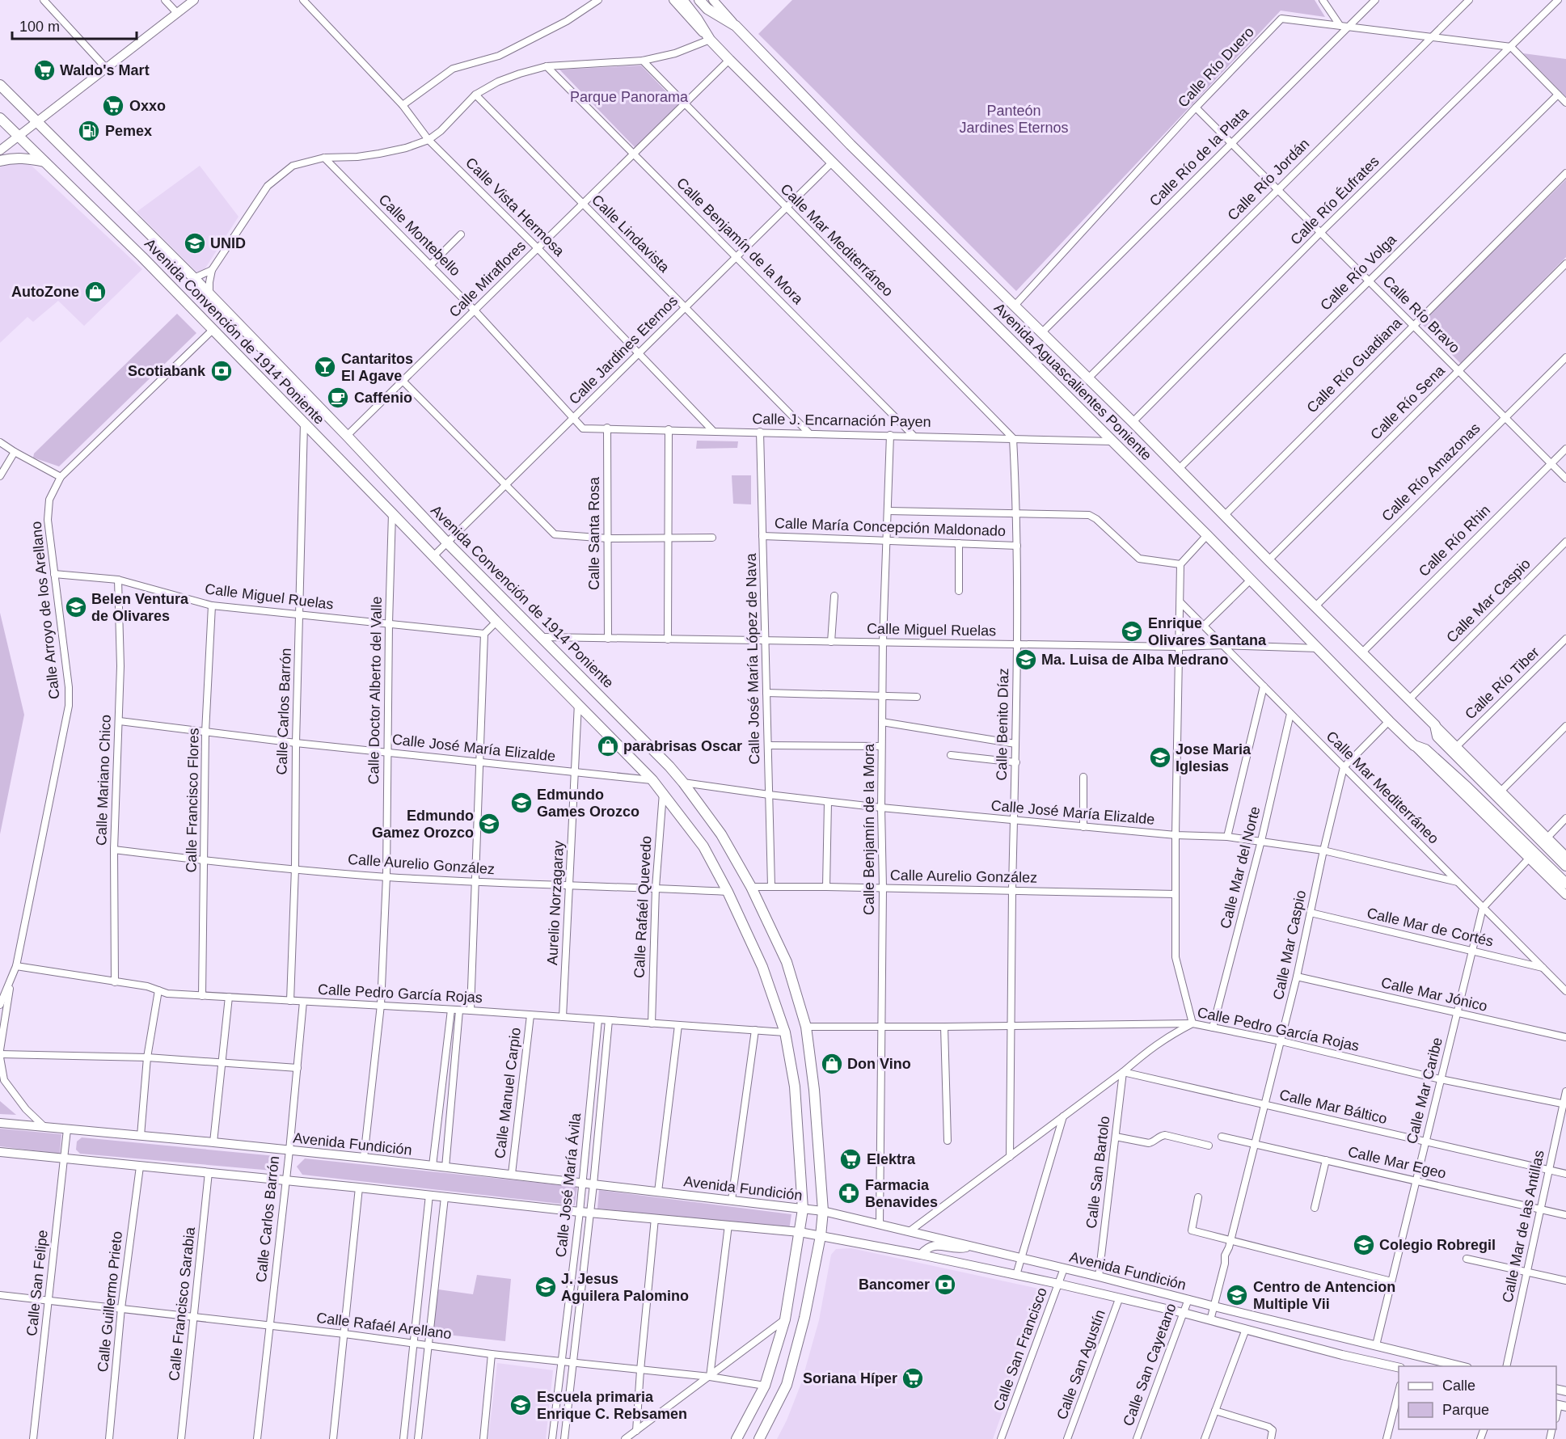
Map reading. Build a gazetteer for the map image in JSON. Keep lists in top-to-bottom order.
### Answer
{
  "streets": {
    "main road": ["Avenida Convención de 1914 Poniente", "Avenida Aguascalientes Poniente"],
    "street": [
      "Calle Río Duero",
      "Calle Río de la Plata",
      "Calle Río Jordán",
      "Calle Río Éufrates",
      "Calle Vista Hermosa",
      "Calle Lindavista",
      "Calle Montebello",
      "Calle Mar Mediterráneo",
      "Calle Benjamín de la Mora",
      "Calle Río Volga",
      "Calle Miraflores",
      "Calle Río Bravo",
      "Calle Jardines Eternos",
      "Calle Río Guadiana",
      "Calle Río Sena",
      "Calle J. Encarnación Payen",
      "Calle Río Amazonas",
      "Calle María Concepción Maldonado",
      "Calle Santa Rosa",
      "Calle Río Rhin",
      "Calle Miguel Ruelas",
      "Calle Mar Caspio",
      "Calle Arroyo de los Arellano",
      "Calle José María López de Nava",
      "Calle Río Tiber",
      "Calle Doctor Alberto del Valle",
      "Calle Carlos Barrón",
      "Calle Benito Díaz",
      "Calle José María Elizalde",
      "Calle Mariano Chico",
      "Calle Francisco Flores",
      "Calle Aurelio González",
      "Calle Mar del Norte",
      "Aurelio Norzagaray",
      "Calle Rafaél Quevedo",
      "Calle Mar de Cortés",
      "Calle Pedro García Rojas",
      "Calle Mar Jónico",
      "Calle Mar Caribe",
      "Calle Manuel Carpio",
      "Calle Mar Báltico",
      "Avenida Fundición",
      "Calle Mar Egeo",
      "Calle San Bartolo",
      "Calle José María Ávila",
      "Calle Mar de las Antillas",
      "Calle San Felipe",
      "Calle Guillermo Prieto",
      "Calle Francisco Sarabia",
      "Calle Rafaél Arellano",
      "Calle San Francisco",
      "Calle San Agustín",
      "Calle San Cayetano"
    ]
  },
  "crossings": [
    ["Calle Río Duero", "Calle Río de la Plata"],
    ["Calle Río Duero", "Calle Río Jordán"],
    ["Calle Río Duero", "Calle Río Éufrates"],
    ["Calle Río Duero", "Calle Río Bravo"],
    ["Calle Río Duero", "Avenida Aguascalientes Poniente"],
    ["Calle Río de la Plata", "Calle Río Bravo"],
    ["Calle Río de la Plata", "Avenida Aguascalientes Poniente"],
    ["Calle Río Jordán", "Calle Río Bravo"],
    ["Calle Río Jordán", "Avenida Aguascalientes Poniente"],
    ["Calle Río Éufrates", "Calle Río Bravo"],
    ["Calle Río Éufrates", "Avenida Aguascalientes Poniente"],
    ["Calle Vista Hermosa", "Calle Miraflores"],
    ["Calle Vista Hermosa", "Calle Jardines Eternos"],
    ["Calle Vista Hermosa", "Calle J. Encarnación Payen"],
    ["Calle Lindavista", "Calle Miraflores"],
    ["Calle Lindavista", "Calle Jardines Eternos"],
    ["Calle Lindavista", "Calle J. Encarnación Payen"],
    ["Calle Montebello", "Calle Miraflores"],
    ["Calle Montebello", "Calle Jardines Eternos"],
    ["Calle Montebello", "Calle J. Encarnación Payen"],
    ["Calle Mar Mediterráneo", "Calle Miraflores"],
    ["Calle Mar Mediterráneo", "Calle Jardines Eternos"],
    ["Calle Mar Mediterráneo", "Calle J. Encarnación Payen"],
    ["Calle Mar Mediterráneo", "Calle Miguel Ruelas"],
    ["Calle Mar Mediterráneo", "Calle Mar Caspio"],
    ["Calle Mar Mediterráneo", "Calle Benito Díaz"],
    ["Calle Mar Mediterráneo", "Calle José María Elizalde"],
    ["Calle Mar Mediterráneo", "Calle Mar del Norte"],
    ["Calle Mar Mediterráneo", "Calle Mar de Cortés"],
    ["Calle Mar Mediterráneo", "Calle Mar Caribe"],
    ["Calle Benjamín de la Mora", "Calle Miraflores"],
    ["Calle Benjamín de la Mora", "Calle Jardines Eternos"],
    ["Calle Benjamín de la Mora", "Calle J. Encarnación Payen"],
    ["Calle Benjamín de la Mora", "Calle María Concepción Maldonado"],
    ["Calle Benjamín de la Mora", "Calle Miguel Ruelas"],
    ["Calle Benjamín de la Mora", "Calle José María Elizalde"],
    ["Calle Benjamín de la Mora", "Calle Aurelio González"],
    ["Calle Benjamín de la Mora", "Calle Pedro García Rojas"],
    ["Calle Benjamín de la Mora", "Avenida Fundición"],
    ["Calle Río Volga", "Calle Río Bravo"],
    ["Calle Río Volga", "Avenida Aguascalientes Poniente"],
    ["Calle Miraflores", "Avenida Convención de 1914 Poniente"],
    ["Calle Miraflores", "Avenida Aguascalientes Poniente"],
    ["Calle Río Bravo", "Calle Río Guadiana"],
    ["Calle Río Bravo", "Calle Río Sena"],
    ["Calle Río Bravo", "Calle Río Amazonas"],
    ["Calle Río Bravo", "Calle Río Rhin"],
    ["Avenida Convención de 1914 Poniente", "Calle Jardines Eternos"],
    ["Avenida Convención de 1914 Poniente", "Calle Miguel Ruelas"],
    ["Avenida Convención de 1914 Poniente", "Calle Arroyo de los Arellano"],
    ["Avenida Convención de 1914 Poniente", "Calle Doctor Alberto del Valle"],
    ["Avenida Convención de 1914 Poniente", "Calle Carlos Barrón"],
    ["Avenida Convención de 1914 Poniente", "Calle José María Elizalde"],
    ["Avenida Convención de 1914 Poniente", "Calle Aurelio González"],
    ["Avenida Convención de 1914 Poniente", "Aurelio Norzagaray"],
    ["Avenida Convención de 1914 Poniente", "Calle Rafaél Quevedo"],
    ["Avenida Convención de 1914 Poniente", "Calle Pedro García Rojas"],
    ["Avenida Convención de 1914 Poniente", "Avenida Fundición"],
    ["Avenida Convención de 1914 Poniente", "Calle Rafaél Arellano"],
    ["Calle Jardines Eternos", "Avenida Aguascalientes Poniente"],
    ["Calle Jardines Eternos", "Calle J. Encarnación Payen"],
    ["Calle Río Guadiana", "Avenida Aguascalientes Poniente"],
    ["Avenida Aguascalientes Poniente", "Calle Río Sena"],
    ["Avenida Aguascalientes Poniente", "Calle J. Encarnación Payen"],
    ["Avenida Aguascalientes Poniente", "Calle Río Amazonas"],
    ["Avenida Aguascalientes Poniente", "Calle Río Rhin"],
    ["Avenida Aguascalientes Poniente", "Calle Miguel Ruelas"],
    ["Avenida Aguascalientes Poniente", "Calle Mar Caspio"],
    ["Avenida Aguascalientes Poniente", "Calle Río Tiber"],
    ["Calle J. Encarnación Payen", "Calle Santa Rosa"],
    ["Calle J. Encarnación Payen", "Calle José María López de Nava"],
    ["Calle J. Encarnación Payen", "Calle Benito Díaz"],
    ["Calle María Concepción Maldonado", "Calle José María López de Nava"],
    ["Calle María Concepción Maldonado", "Calle Benito Díaz"],
    ["Calle Santa Rosa", "Calle Miguel Ruelas"],
    ["Calle Miguel Ruelas", "Calle Arroyo de los Arellano"],
    ["Calle Miguel Ruelas", "Calle José María López de Nava"],
    ["Calle Miguel Ruelas", "Calle Doctor Alberto del Valle"],
    ["Calle Miguel Ruelas", "Calle Carlos Barrón"],
    ["Calle Miguel Ruelas", "Calle Benito Díaz"],
    ["Calle Miguel Ruelas", "Calle Mariano Chico"],
    ["Calle Miguel Ruelas", "Calle Francisco Flores"],
    ["Calle Mar Caspio", "Calle José María Elizalde"],
    ["Calle Mar Caspio", "Calle Mar de Cortés"],
    ["Calle Mar Caspio", "Calle Pedro García Rojas"],
    ["Calle Mar Caspio", "Calle Mar Jónico"],
    ["Calle Mar Caspio", "Calle Mar Báltico"],
    ["Calle Mar Caspio", "Avenida Fundición"],
    ["Calle Mar Caspio", "Calle Mar Egeo"],
    ["Calle Arroyo de los Arellano", "Calle Pedro García Rojas"],
    ["Calle Arroyo de los Arellano", "Avenida Fundición"],
    ["Calle José María López de Nava", "Calle José María Elizalde"],
    ["Calle José María López de Nava", "Calle Aurelio González"],
    ["Calle Doctor Alberto del Valle", "Calle José María Elizalde"],
    ["Calle Doctor Alberto del Valle", "Calle Aurelio González"],
    ["Calle Doctor Alberto del Valle", "Calle Pedro García Rojas"],
    ["Calle Doctor Alberto del Valle", "Avenida Fundición"],
    ["Calle Carlos Barrón", "Calle José María Elizalde"],
    ["Calle Carlos Barrón", "Calle Aurelio González"],
    ["Calle Carlos Barrón", "Calle Pedro García Rojas"],
    ["Calle Carlos Barrón", "Avenida Fundición"],
    ["Calle Carlos Barrón", "Calle Rafaél Arellano"],
    ["Calle Benito Díaz", "Calle José María Elizalde"],
    ["Calle Benito Díaz", "Calle Aurelio González"],
    ["Calle Benito Díaz", "Calle Pedro García Rojas"],
    ["Calle José María Elizalde", "Calle Mariano Chico"],
    ["Calle José María Elizalde", "Calle Francisco Flores"],
    ["Calle José María Elizalde", "Calle Mar del Norte"],
    ["Calle José María Elizalde", "Aurelio Norzagaray"],
    ["Calle Mariano Chico", "Calle Aurelio González"],
    ["Calle Mariano Chico", "Calle Pedro García Rojas"],
    ["Calle Francisco Flores", "Calle Aurelio González"],
    ["Calle Francisco Flores", "Calle Pedro García Rojas"],
    ["Calle Aurelio González", "Aurelio Norzagaray"],
    ["Calle Aurelio González", "Calle Rafaél Quevedo"],
    ["Calle Mar del Norte", "Calle Pedro García Rojas"],
    ["Aurelio Norzagaray", "Calle Pedro García Rojas"],
    ["Calle Rafaél Quevedo", "Calle Pedro García Rojas"],
    ["Calle Mar de Cortés", "Calle Mar Caribe"],
    ["Calle Pedro García Rojas", "Calle Mar Caribe"],
    ["Calle Pedro García Rojas", "Calle Manuel Carpio"],
    ["Calle Pedro García Rojas", "Calle José María Ávila"],
    ["Calle Pedro García Rojas", "Calle Mar de las Antillas"],
    ["Calle Mar Jónico", "Calle Mar Caribe"],
    ["Calle Mar Caribe", "Calle Mar Báltico"],
    ["Calle Mar Caribe", "Avenida Fundición"],
    ["Calle Mar Caribe", "Calle Mar Egeo"],
    ["Calle Manuel Carpio", "Avenida Fundición"],
    ["Calle Mar Báltico", "Calle San Bartolo"],
    ["Calle Mar Báltico", "Calle Mar de las Antillas"],
    ["Avenida Fundición", "Calle San Bartolo"],
    ["Avenida Fundición", "Calle José María Ávila"],
    ["Avenida Fundición", "Calle San Felipe"],
    ["Avenida Fundición", "Calle Guillermo Prieto"],
    ["Avenida Fundición", "Calle Francisco Sarabia"],
    ["Avenida Fundición", "Calle San Francisco"],
    ["Avenida Fundición", "Calle San Agustín"],
    ["Avenida Fundición", "Calle San Cayetano"],
    ["Calle Mar Egeo", "Calle Mar de las Antillas"],
    ["Calle José María Ávila", "Calle Rafaél Arellano"],
    ["Calle San Felipe", "Calle Rafaél Arellano"],
    ["Calle Guillermo Prieto", "Calle Rafaél Arellano"],
    ["Calle Francisco Sarabia", "Calle Rafaél Arellano"]
  ],
  "parks": ["Parque Panorama", "Panteón Jardines Eternos"],
  "places": {
    "supermarket": [
      "Waldo's Mart",
      "Oxxo",
      "Elektra",
      "Soriana Híper"
    ],
    "fuel station": ["Pemex"],
    "school or university": [
      "UNID",
      "Belen Ventura de Olivares",
      "Enrique Olivares Santana",
      "Ma. Luisa de Alba Medrano",
      "Jose Maria Iglesias",
      "Edmundo Games Orozco",
      "Edmundo Gamez Orozco",
      "Colegio Robregil",
      "J. Jesus Aguilera Palomino",
      "Centro de Antencion Multiple Vii",
      "Escuela primaria Enrique C. Rebsamen"
    ],
    "shop": ["AutoZone", "parabrisas Oscar", "Don Vino"],
    "bar": ["Cantaritos El Agave"],
    "bank": ["Scotiabank", "Bancomer"],
    "cafe": ["Caffenio"],
    "pharmacy": ["Farmacia Benavides"]
  },
  "legend": ["Calle", "Parque"],
  "scale_bar": "100 m"
}
